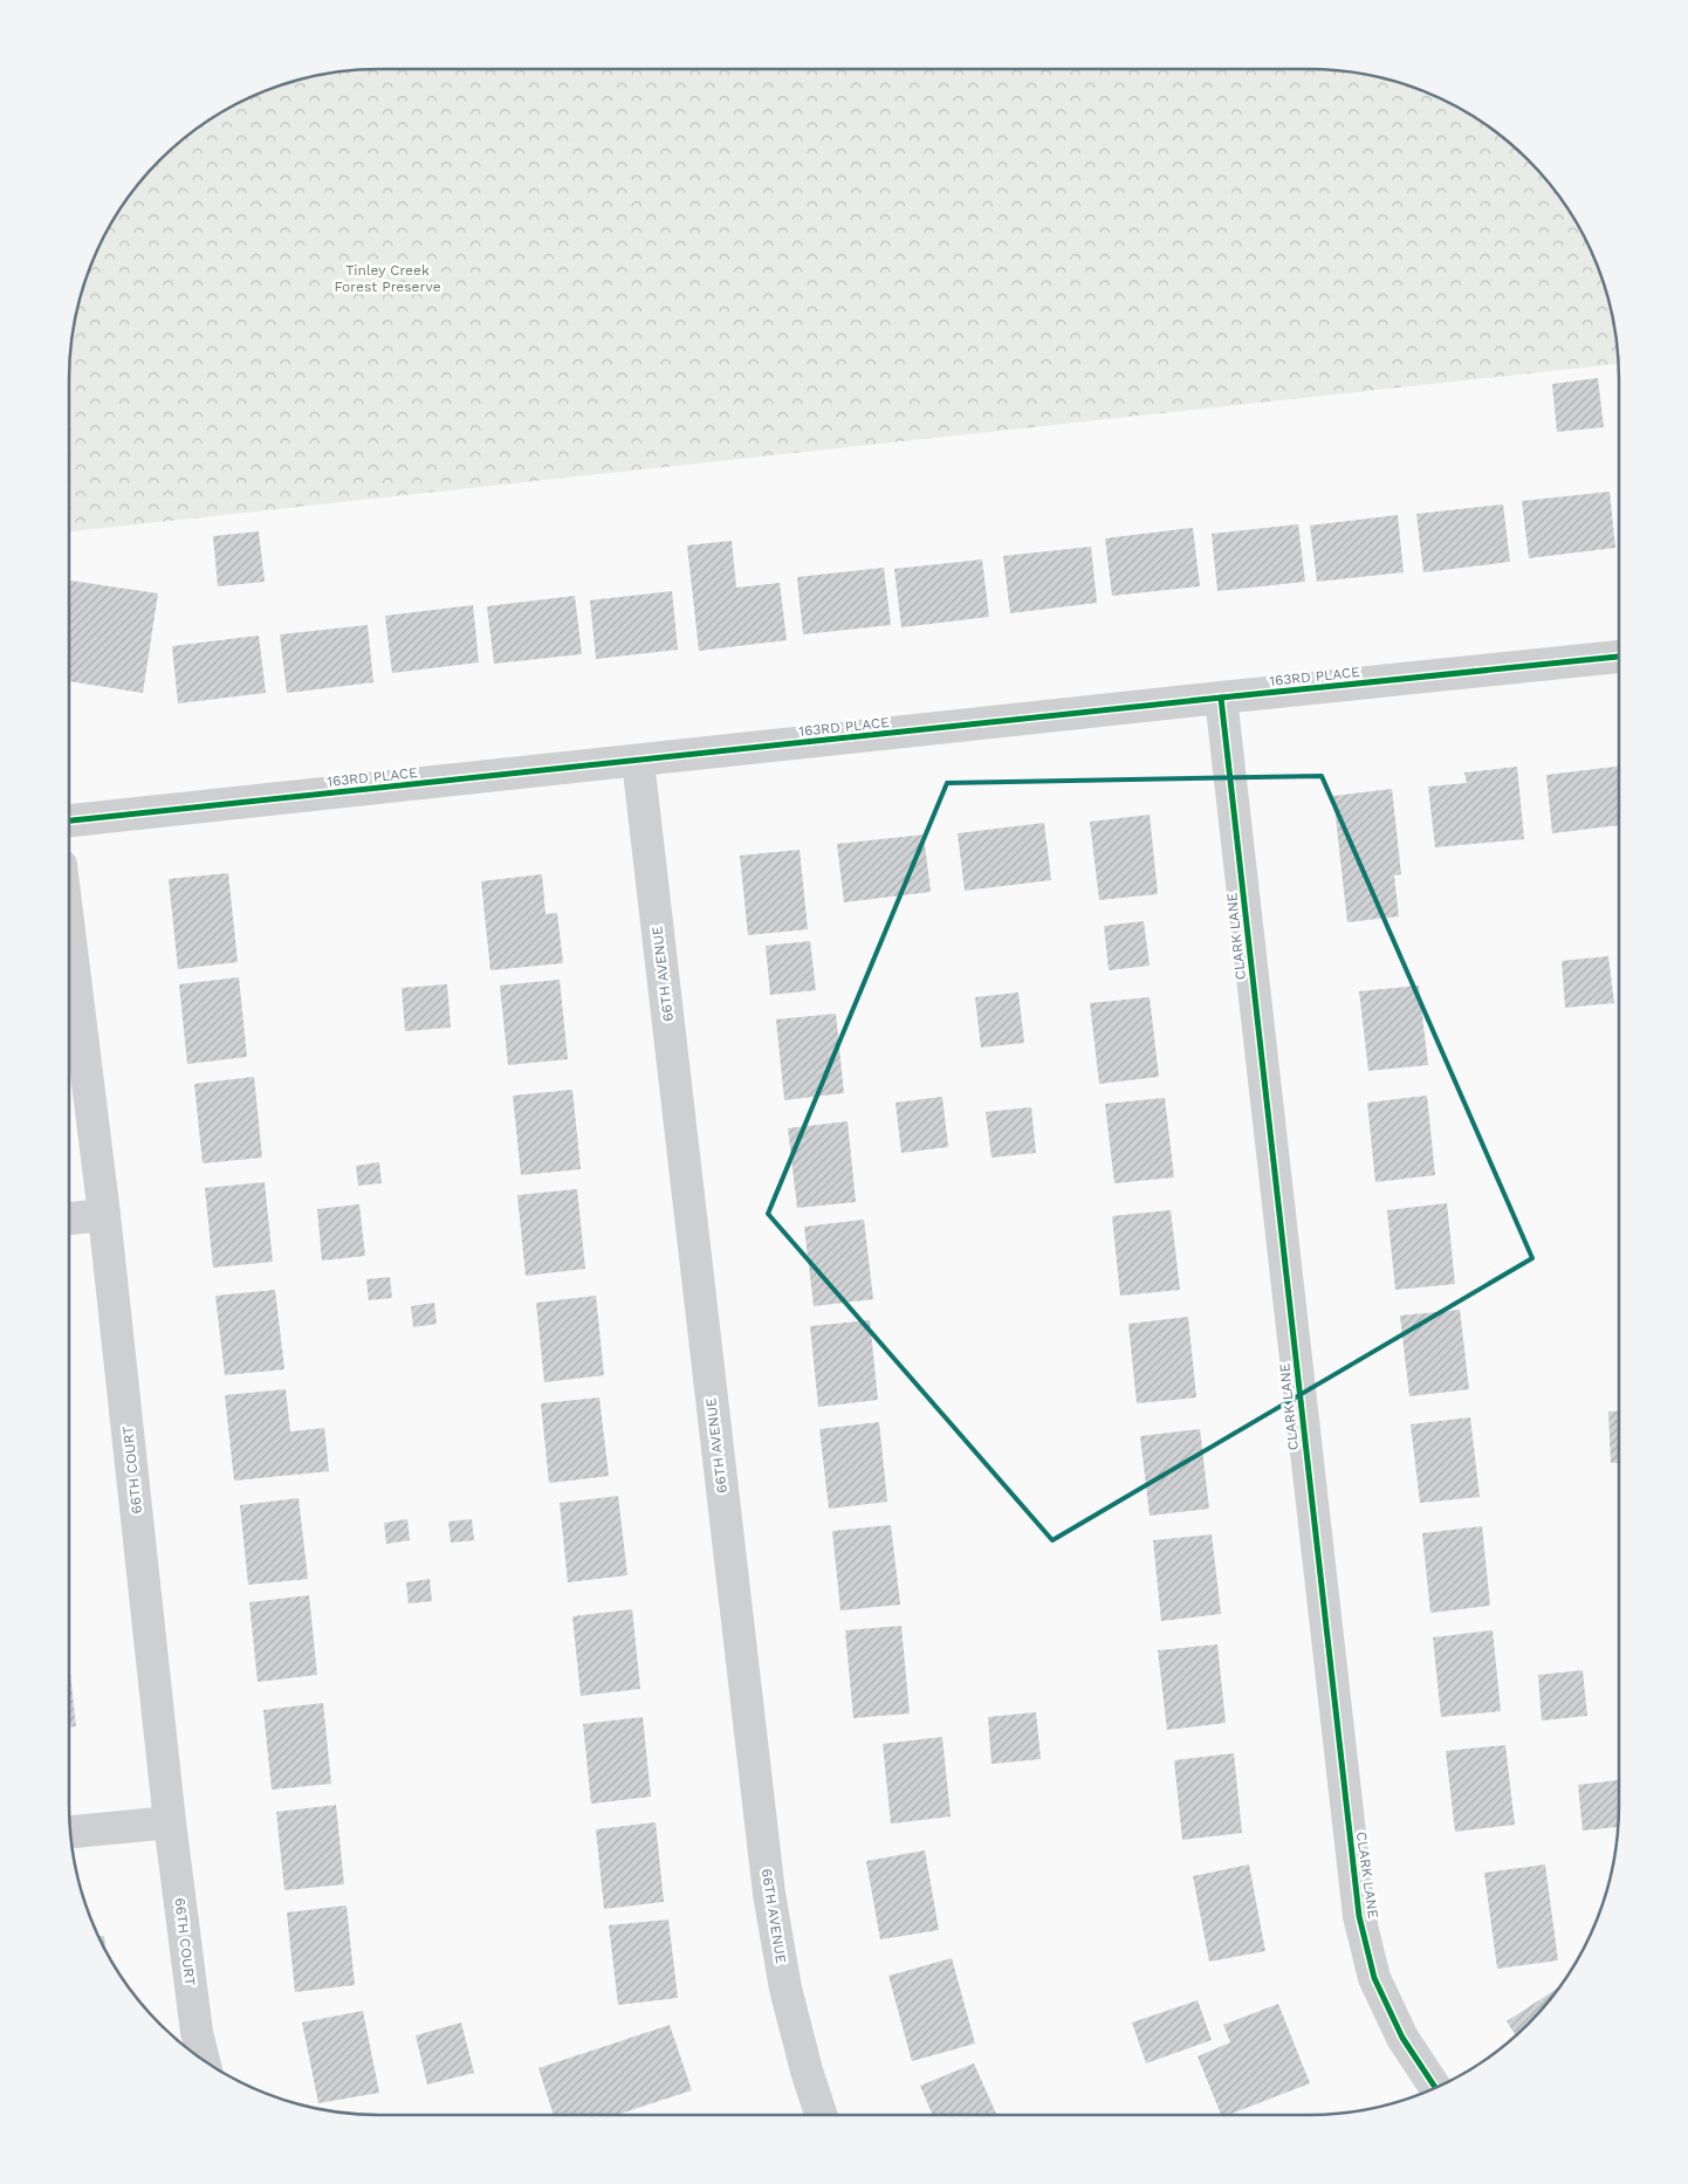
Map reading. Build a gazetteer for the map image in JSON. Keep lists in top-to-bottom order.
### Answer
{
  "streets": {
    "street": [
      "163RD PLACE",
      "CLARK LANE",
      "66TH AVENUE",
      "66TH COURT"
    ]
  },
  "crossings": [
    ["163RD PLACE", "CLARK LANE"],
    ["163RD PLACE", "66TH AVENUE"]
  ],
  "parks": ["Tinley Creek Forest Preserve"]
}
